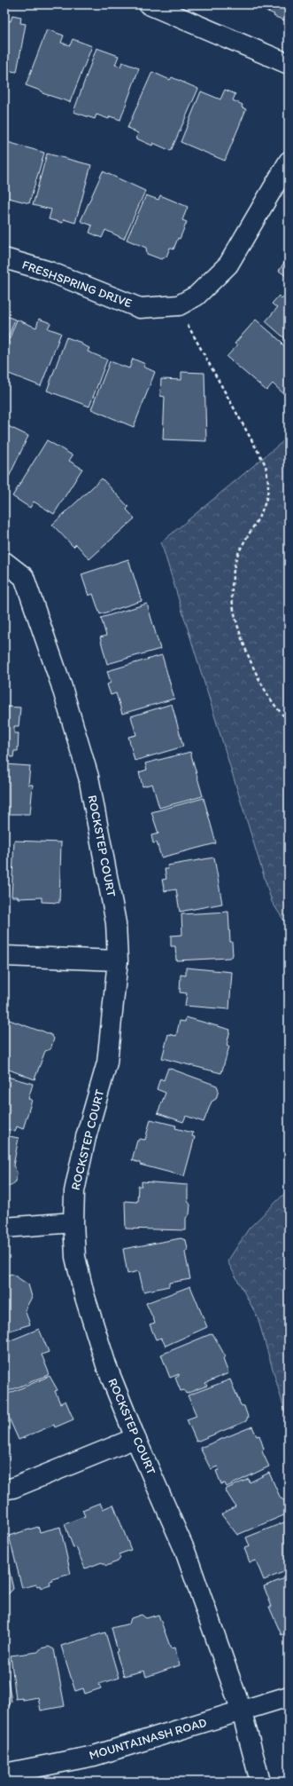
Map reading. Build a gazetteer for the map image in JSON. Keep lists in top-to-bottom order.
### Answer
{
  "streets": {
    "street": ["FRESHSPRING DRIVE", "ROCKSTEP COURT", "MOUNTAINASH ROAD"]
  },
  "crossings": [
    ["ROCKSTEP COURT", "MOUNTAINASH ROAD"]
  ]
}
